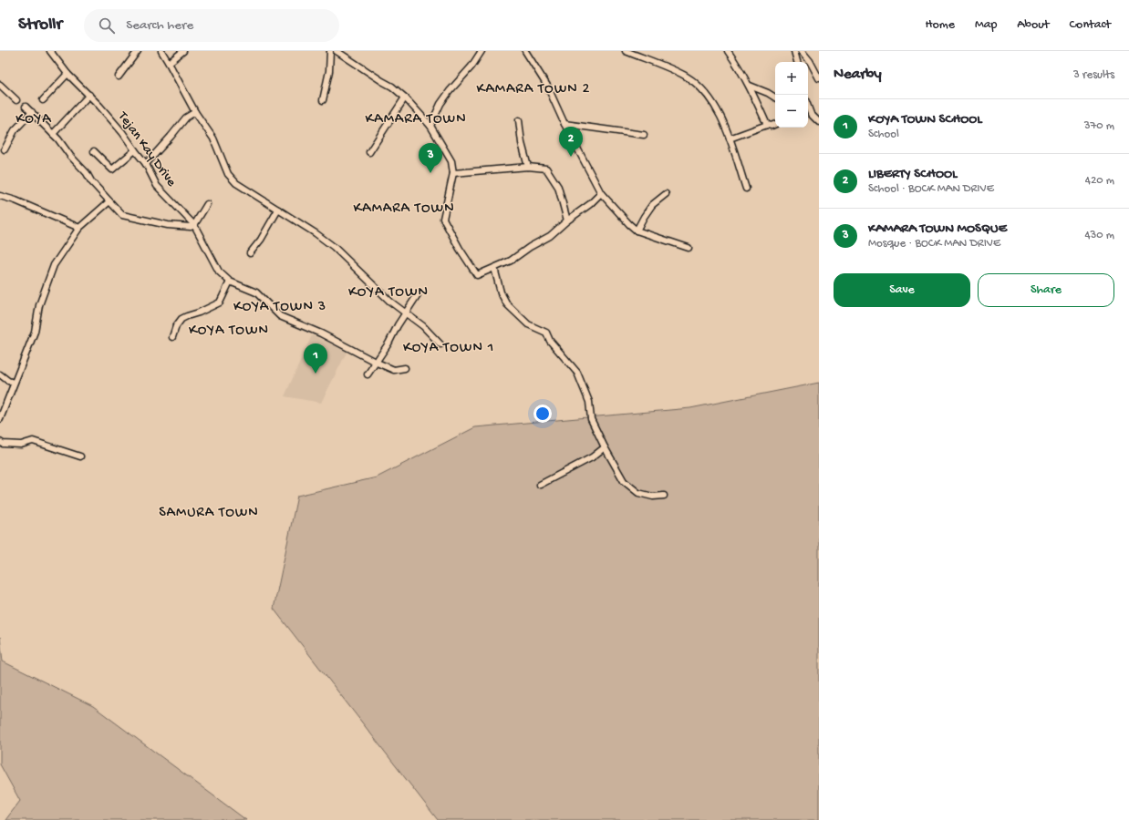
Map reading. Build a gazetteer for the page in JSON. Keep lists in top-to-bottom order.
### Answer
{
  "streets": {
    "street": ["Tejan Kay Drive"]
  },
  "districts": [
    "KAMARA TOWN 2",
    "KOYA",
    "KAMARA TOWN",
    "KAMARA TOWN",
    "KOYA TOWN",
    "KOYA TOWN 3",
    "KOYA TOWN",
    "KOYA TOWN 1",
    "SAMURA TOWN"
  ],
  "page": {
    "header": "Strollr",
    "search": "Search here",
    "nav": [
      "Home",
      "Map",
      "About",
      "Contact"
    ],
    "heading": ["Nearby", "3 results"],
    "map_buttons": ["+", "−"],
    "list": [
      {
        "mark": "1",
        "name": "KOYA TOWN SCHOOL",
        "note": "School",
        "value": "370 m"
      },
      {
        "mark": "2",
        "name": "LIBERTY SCHOOL",
        "note": "School · BOCK MAN DRIVE",
        "value": "420 m"
      },
      {
        "mark": "3",
        "name": "KAMARA TOWN MOSQUE",
        "note": "Mosque · BOCK MAN DRIVE",
        "value": "430 m"
      }
    ],
    "pins": ["2", "3", "1"],
    "buttons": ["Save", "Share"]
  }
}
